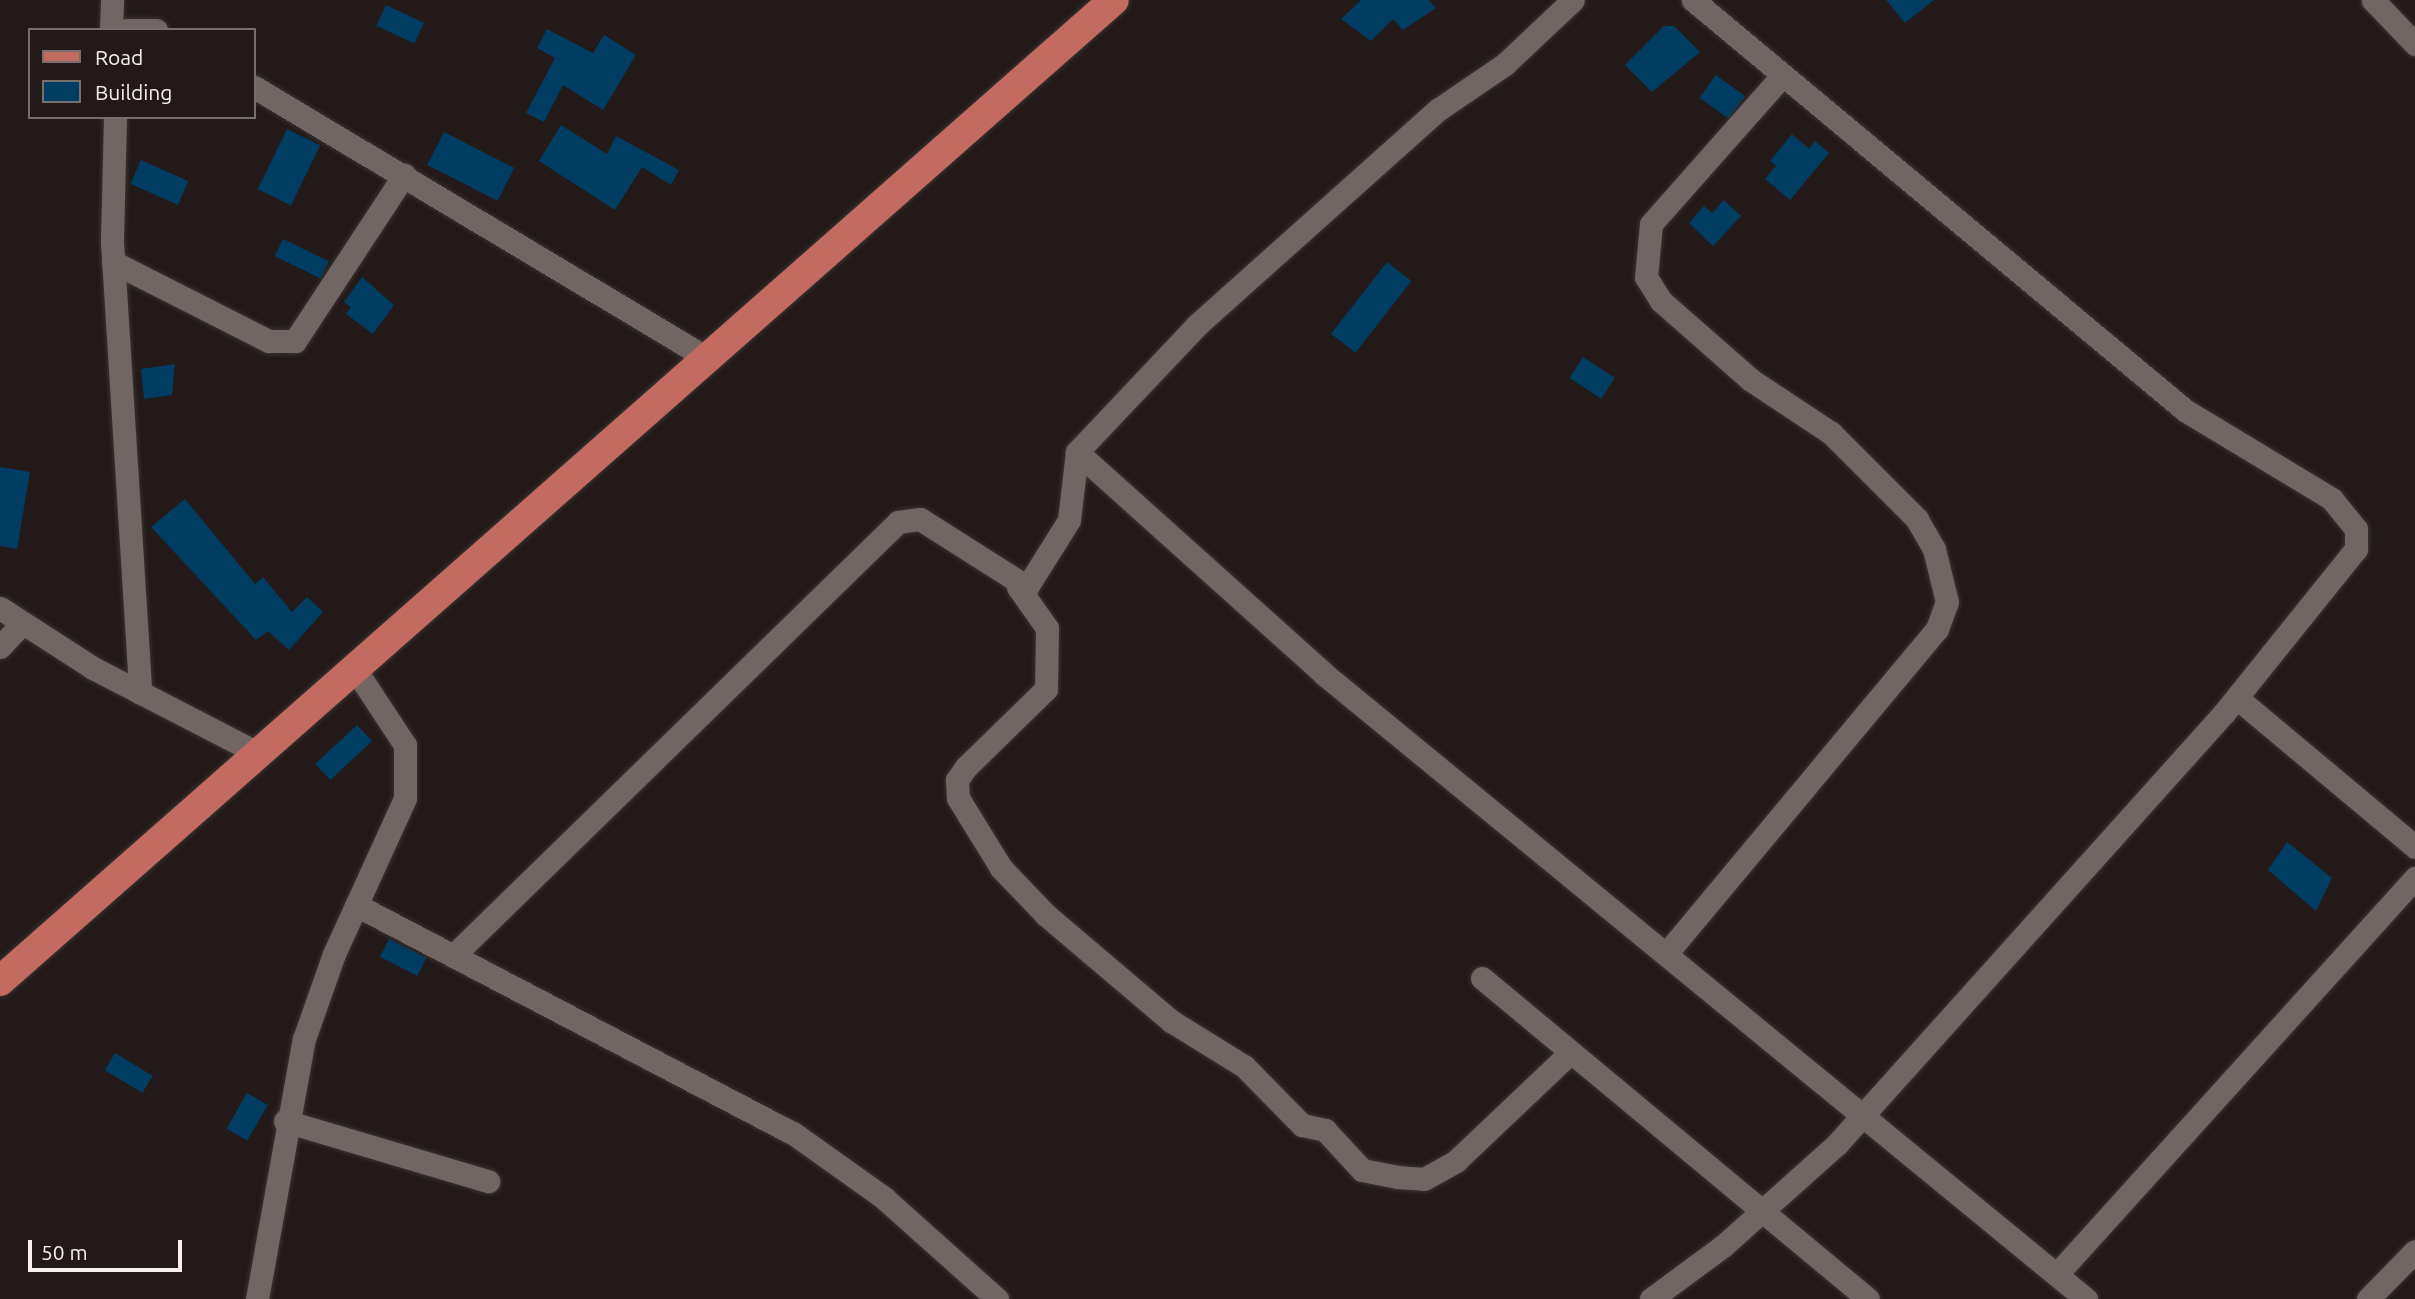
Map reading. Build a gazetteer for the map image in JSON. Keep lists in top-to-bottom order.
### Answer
{
  "legend": ["Road", "Building"],
  "scale_bar": "50 m"
}
